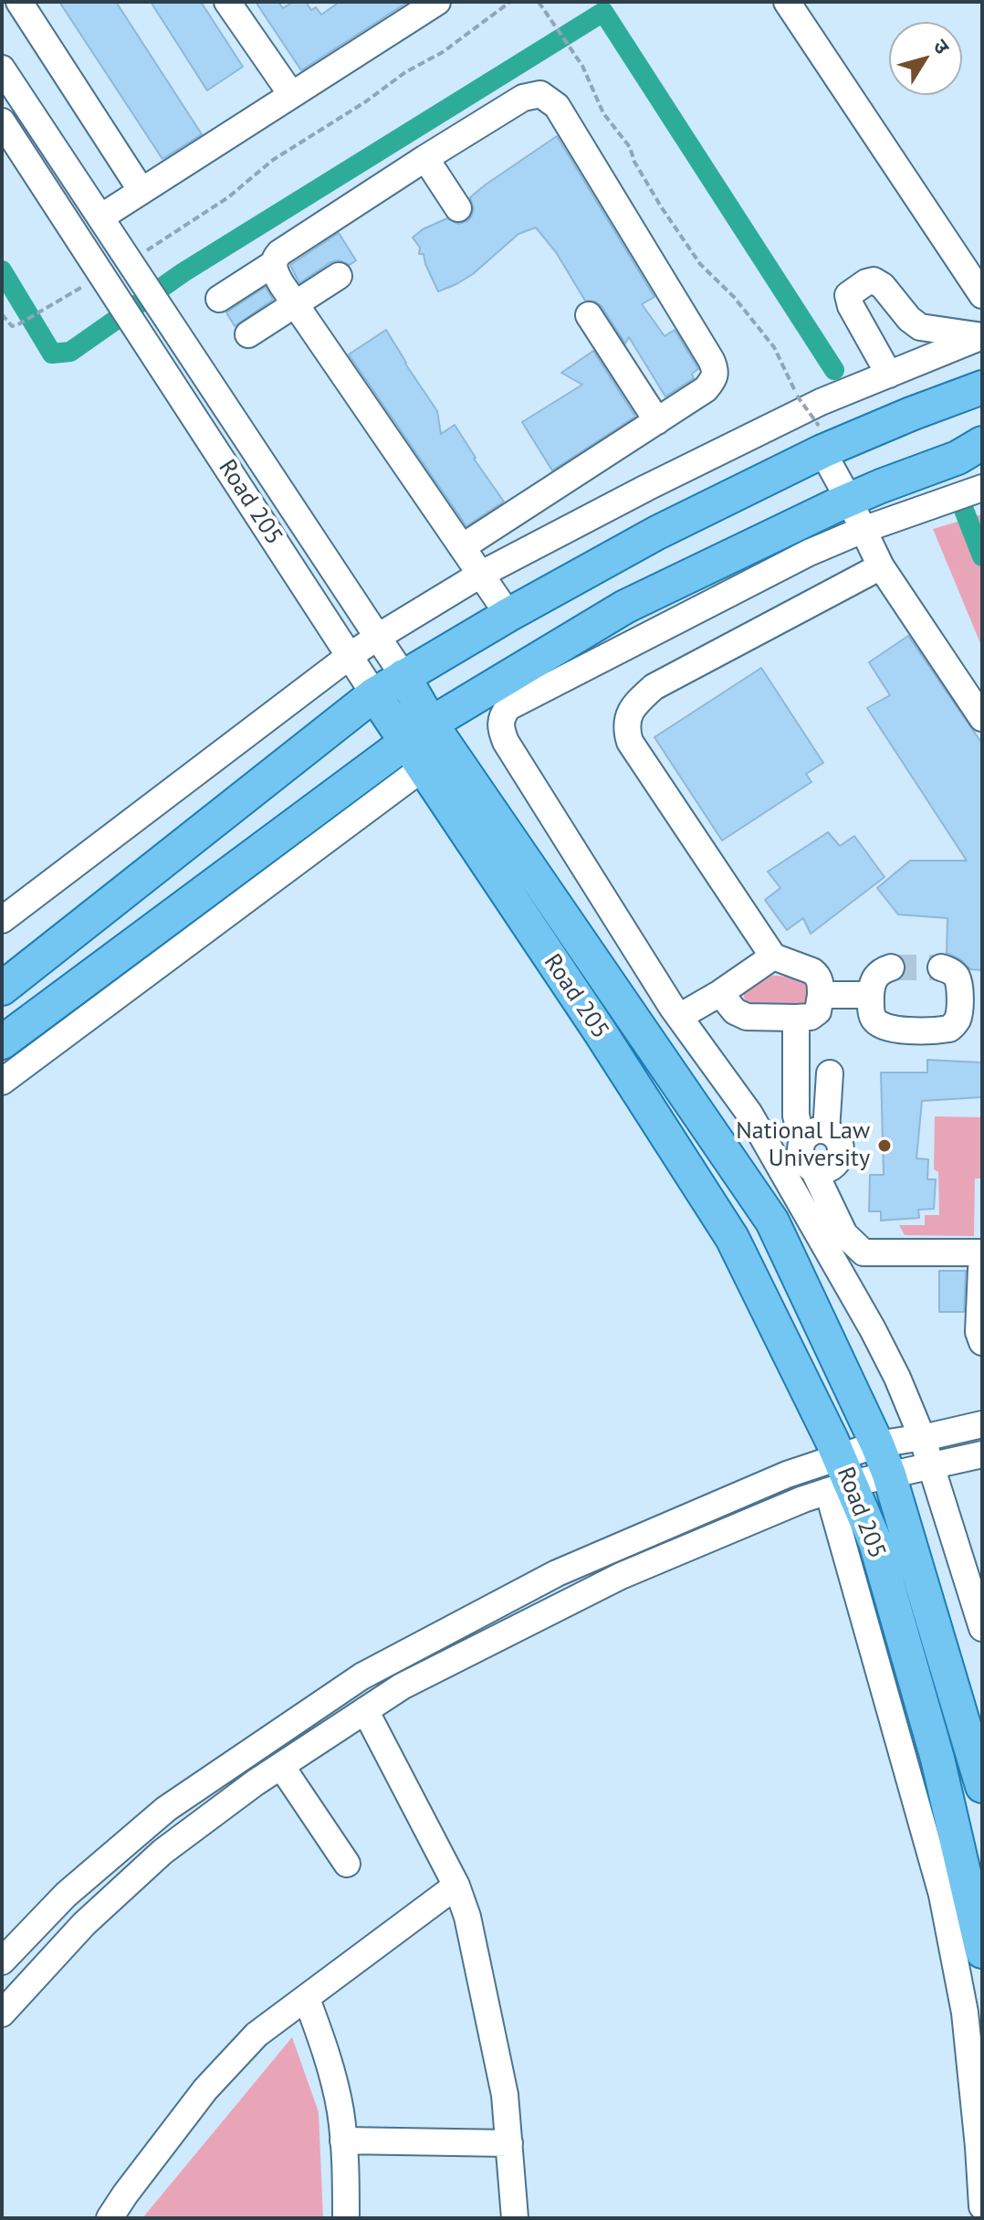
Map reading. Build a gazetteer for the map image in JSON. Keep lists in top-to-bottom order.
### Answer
{
  "streets": {
    "main road": ["Road 205"]
  },
  "places": ["National Law University"],
  "north": "top right"
}
